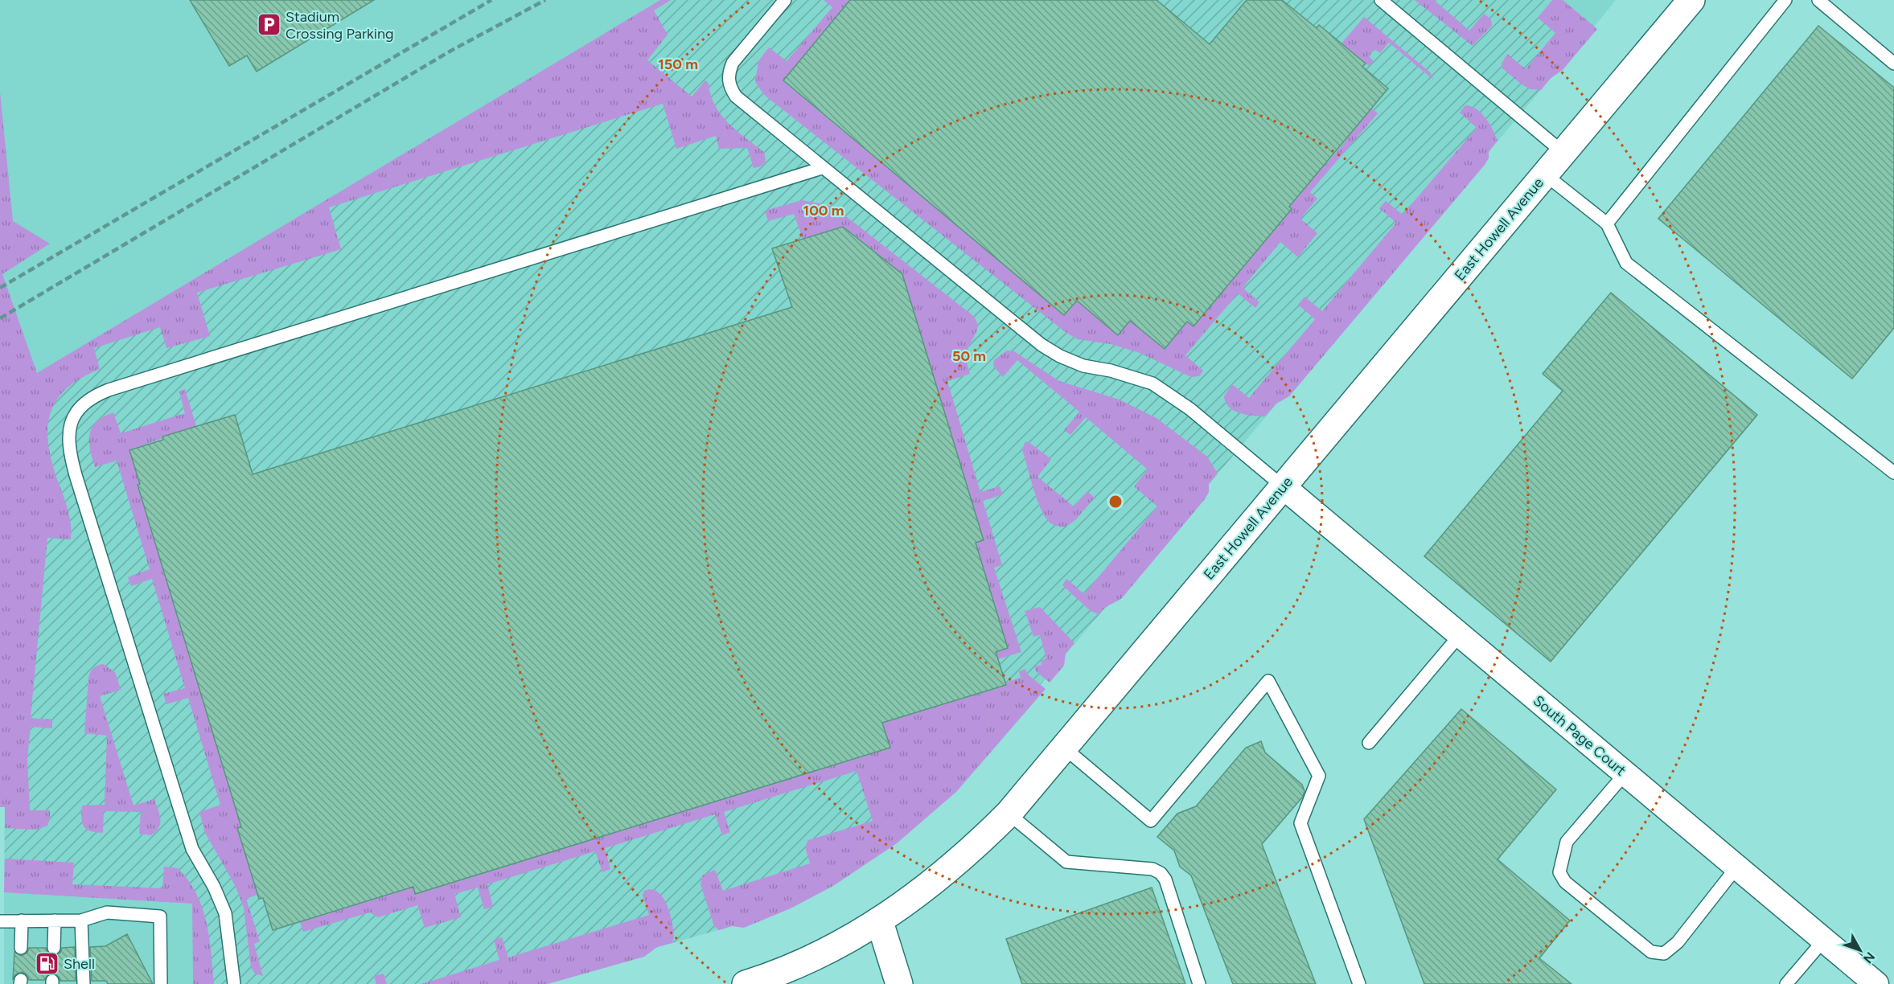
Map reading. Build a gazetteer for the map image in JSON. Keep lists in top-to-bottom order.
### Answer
{
  "streets": {
    "street": ["East Howell Avenue", "South Page Court"]
  },
  "crossings": [
    ["East Howell Avenue", "South Page Court"]
  ],
  "places": {
    "parking": ["Stadium Crossing Parking"],
    "fuel station": ["Shell"]
  },
  "north": "bottom right",
  "rings": ["150 m", "100 m", "50 m"]
}
